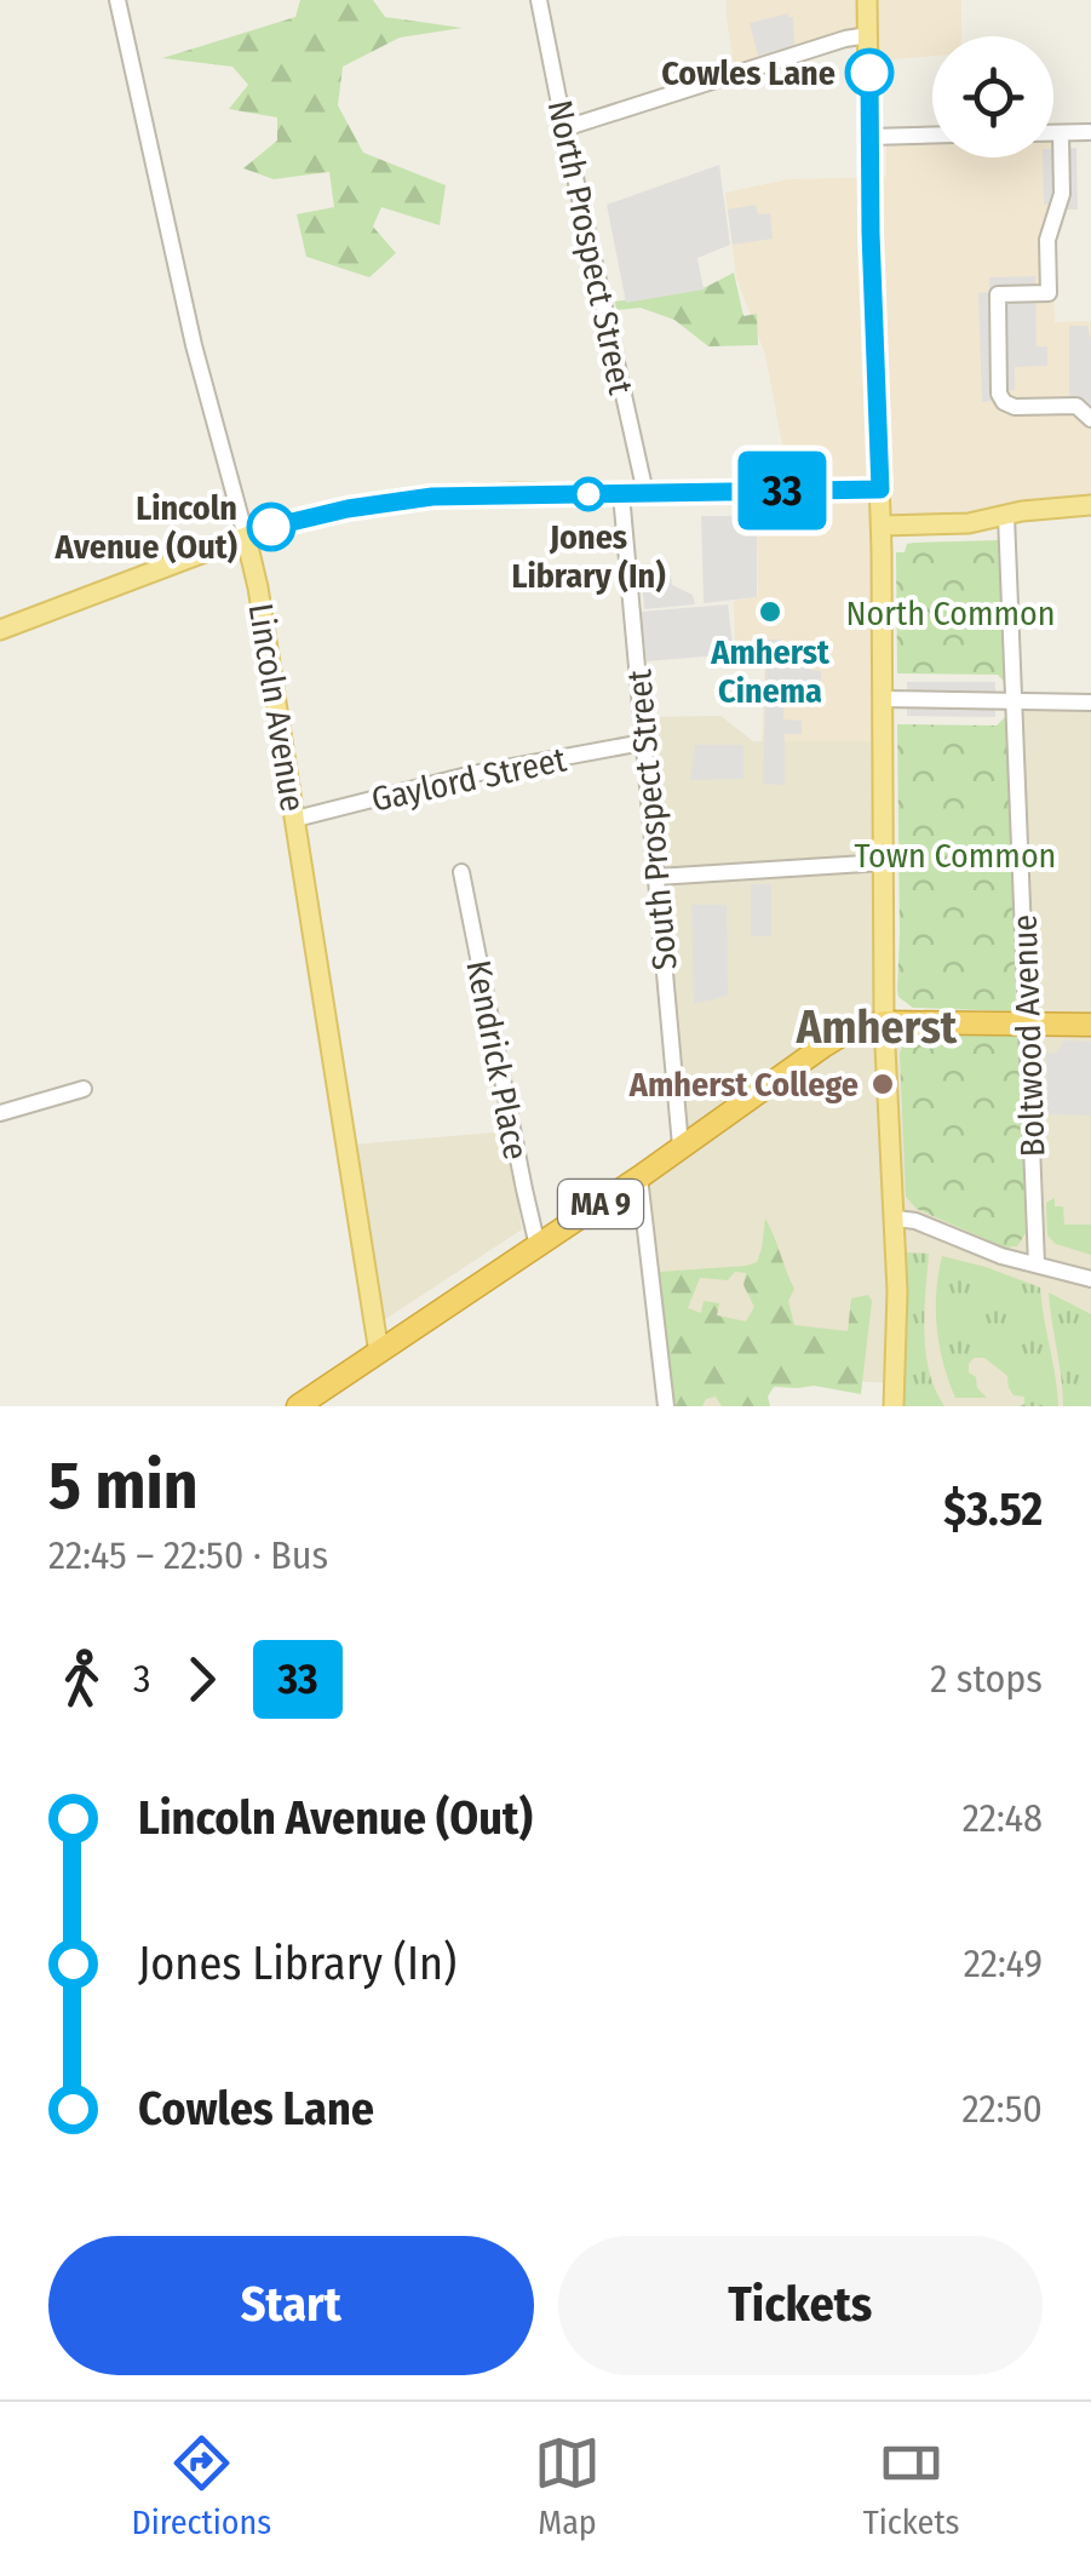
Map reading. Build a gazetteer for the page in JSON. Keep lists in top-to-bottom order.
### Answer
{
  "streets": {
    "highway": ["MA 9"],
    "main road": ["Lincoln Avenue"],
    "street": [
      "North Prospect Street",
      "Gaylord Street",
      "South Prospect Street",
      "Boltwood Avenue",
      "Kendrick Place"
    ]
  },
  "crossings": [
    ["Lincoln Avenue", "Gaylord Street"],
    ["Lincoln Avenue", "MA 9"],
    ["Gaylord Street", "South Prospect Street"],
    ["South Prospect Street", "MA 9"],
    ["Boltwood Avenue", "MA 9"],
    ["Kendrick Place", "MA 9"]
  ],
  "districts": ["Amherst"],
  "parks": ["North Common", "Town Common"],
  "places": [
    "Cowles Lane",
    "Jones Library (In)",
    "Lincoln Avenue (Out)",
    "Amherst Cinema",
    "Amherst College"
  ],
  "lines": ["bus line 33"],
  "page": {
    "on_map": "33",
    "heading": ["5 min", "22:45 – 22:50 · Bus", "$3.52"],
    "legs": ["3", "33", "2 stops"],
    "list": [
      {
        "name": "Lincoln Avenue (Out)",
        "value": "22:48"
      },
      {
        "name": "Jones Library (In)",
        "value": "22:49"
      },
      {
        "name": "Cowles Lane",
        "value": "22:50"
      }
    ],
    "buttons": ["Start", "Tickets"],
    "tabs": ["Directions", "Map", "Tickets"]
  }
}
